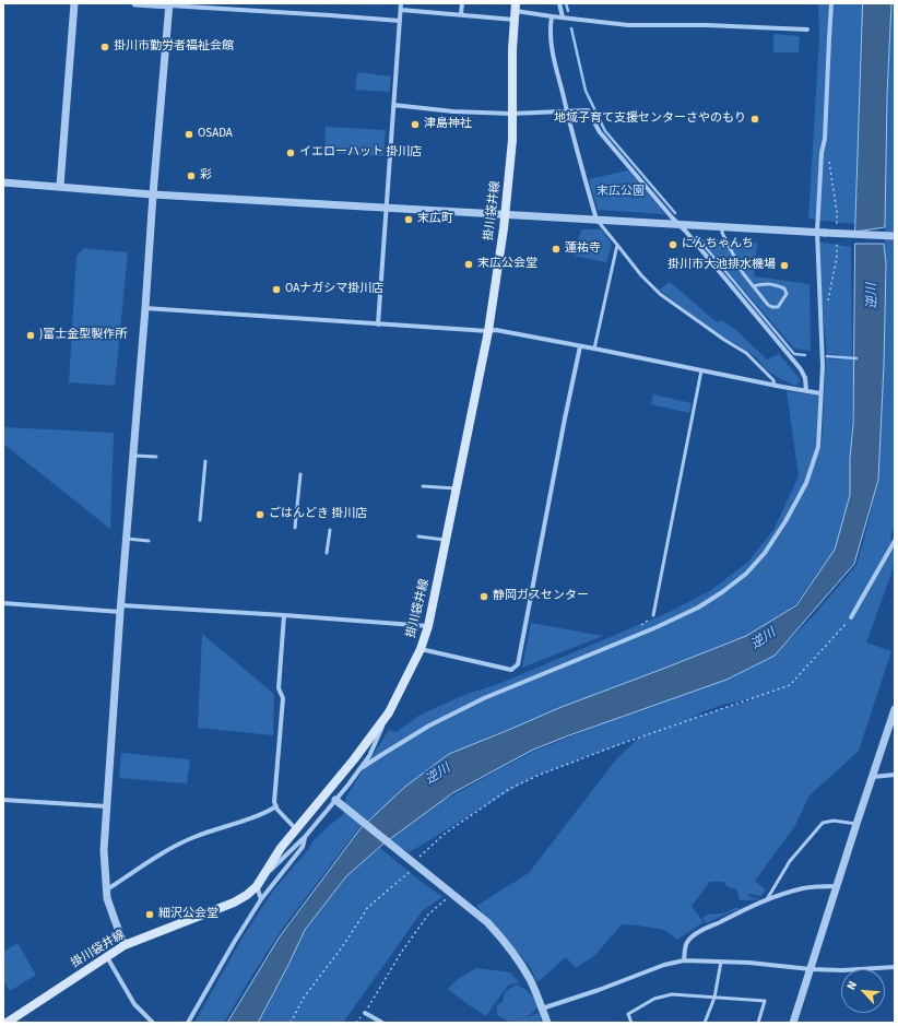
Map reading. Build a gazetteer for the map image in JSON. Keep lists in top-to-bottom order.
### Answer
{
  "streets": {
    "main road": ["掛川袋井線"]
  },
  "water": ["逆川"],
  "parks": ["末広公園"],
  "places": [
    "掛川市勤労者福祉会館",
    "地域子育て支援センターさやのもり",
    "津島神社",
    "OSADA",
    "イエローハット 掛川店",
    "彩",
    "末広町",
    "にんちゃんち",
    "蓮祐寺",
    "末広公会堂",
    "掛川市大池排水機場",
    "OAナガシマ掛川店",
    ")富士金型製作所",
    "ごはんどき 掛川店",
    "静岡ガスセンター",
    "細沢公会堂"
  ],
  "north": "top left"
}
